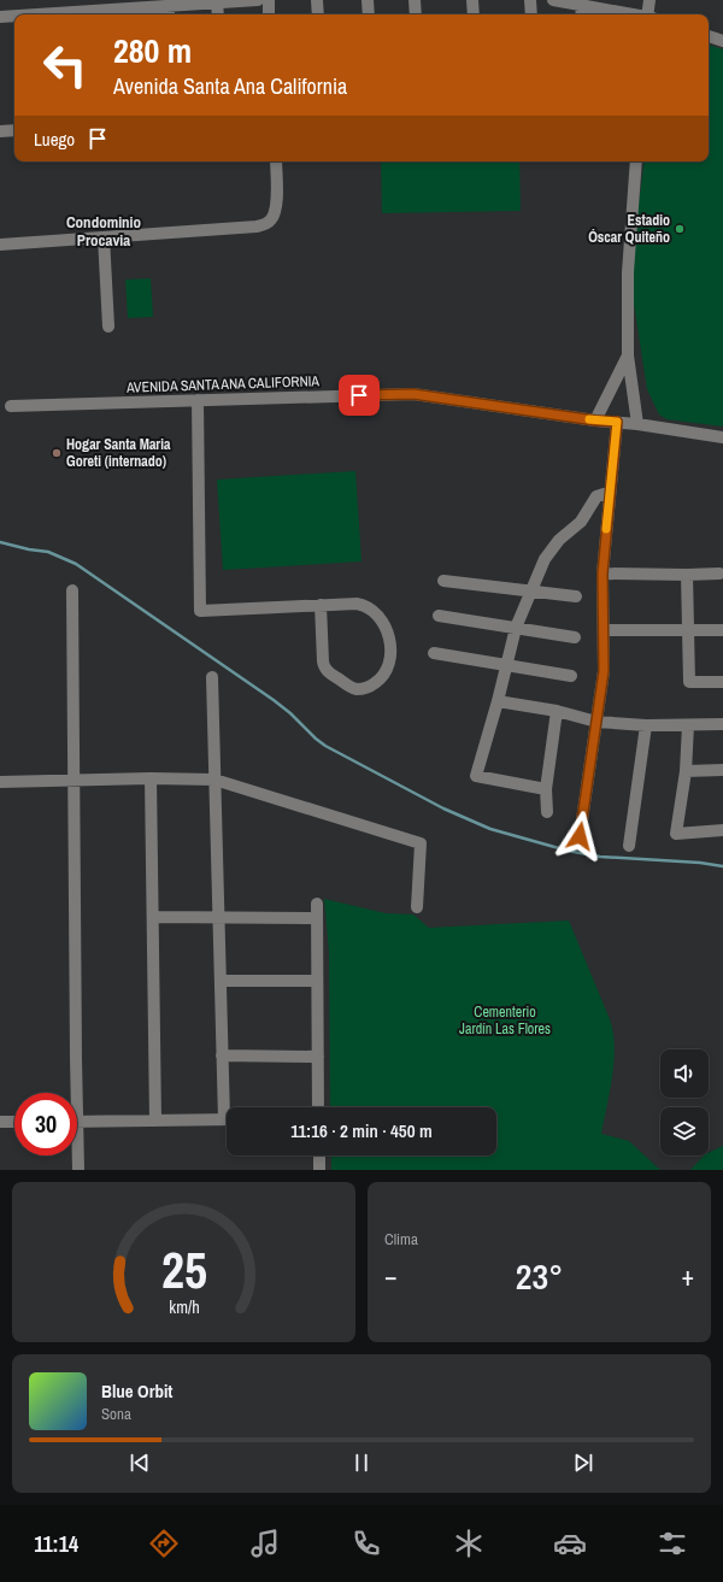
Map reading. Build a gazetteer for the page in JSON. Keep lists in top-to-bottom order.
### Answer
{
  "streets": {
    "street": ["AVENIDA SANTA ANA CALIFORNIA"]
  },
  "districts": ["Condominio Procavia"],
  "parks": ["Cementerio Jardín Las Flores"],
  "places": ["Estadio Óscar Quiteño", "Hogar Santa Maria Goreti (internado)"],
  "page": {
    "turn": ["280 m", "Avenida Santa Ana California"],
    "then": "Luego",
    "limit": "30",
    "trip": "11:16 · 2 min · 450 m",
    "tile": "Clima",
    "heat": ["−", "23°", "+"],
    "song": ["Blue Orbit", "Sona"],
    "tabs": "11:14",
    "gauge": ["25", "km/h"]
  }
}
